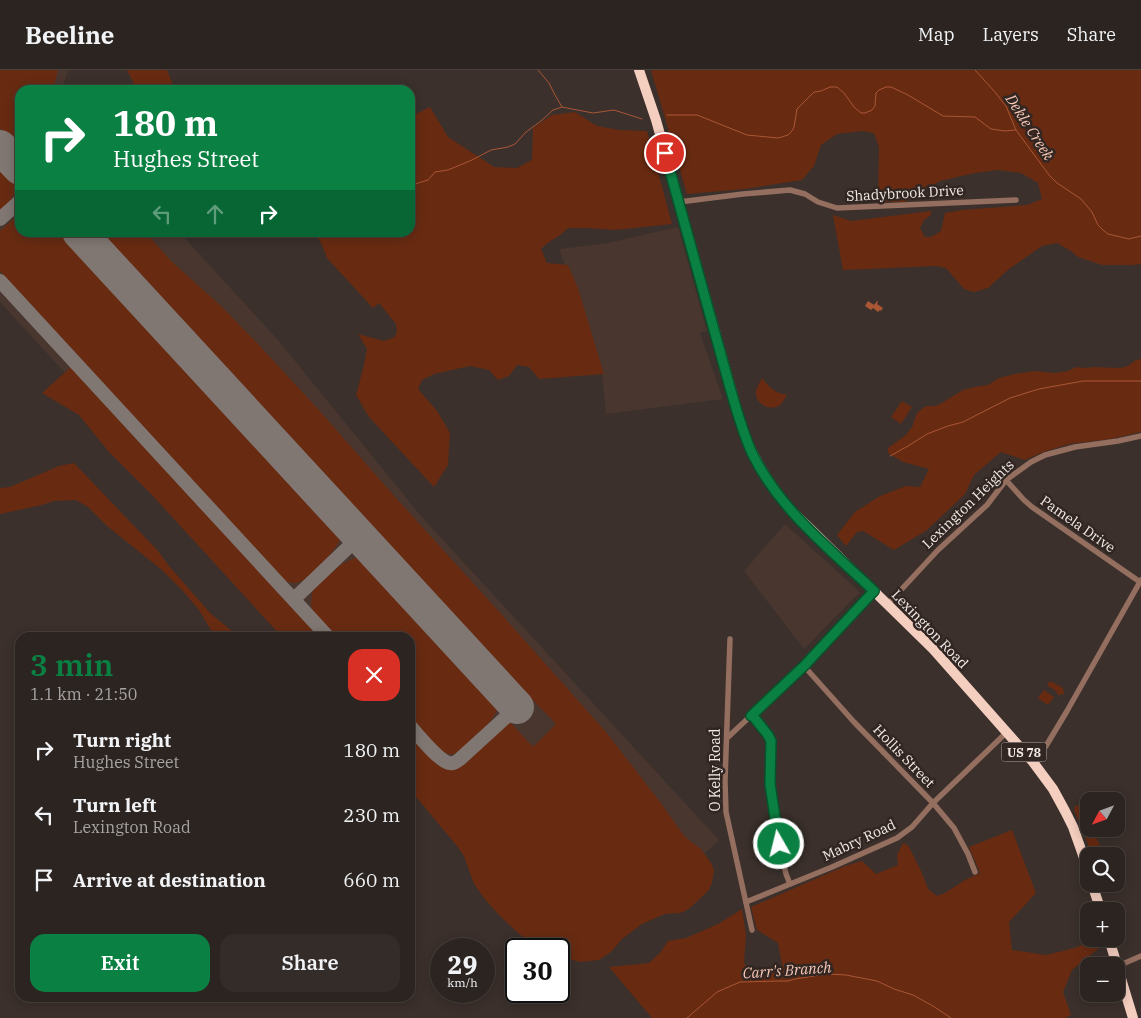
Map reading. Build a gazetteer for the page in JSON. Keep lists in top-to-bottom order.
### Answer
{
  "streets": {
    "highway": ["Lexington Road", "US 78"],
    "street": [
      "Shadybrook Drive",
      "Lexington Heights",
      "Pamela Drive",
      "Hollis Street",
      "O Kelly Road",
      "Mabry Road"
    ]
  },
  "crossings": [
    ["Shadybrook Drive", "Lexington Road"],
    ["Lexington Heights", "Pamela Drive"],
    ["Lexington Heights", "Lexington Road"],
    ["Lexington Road", "Mabry Road"],
    ["Hollis Street", "Mabry Road"],
    ["O Kelly Road", "Mabry Road"]
  ],
  "water": ["Dekle Creek", "Carr's Branch"],
  "north": "bottom left",
  "page": {
    "header": "Beeline",
    "nav": ["Map", "Layers", "Share"],
    "turn": ["180 m", "Hughes Street"],
    "heading": ["3 min", "1.1 km · 21:50"],
    "list": [
      {
        "name": "Turn right",
        "note": "Hughes Street",
        "value": "180 m"
      },
      {
        "name": "Turn left",
        "note": "Lexington Road",
        "value": "230 m"
      },
      {
        "name": "Arrive at destination",
        "value": "660 m"
      }
    ],
    "map_buttons": ["+", "−"],
    "buttons": ["Exit", "Share"],
    "speed": "29 km/h",
    "limit": "30"
  }
}
